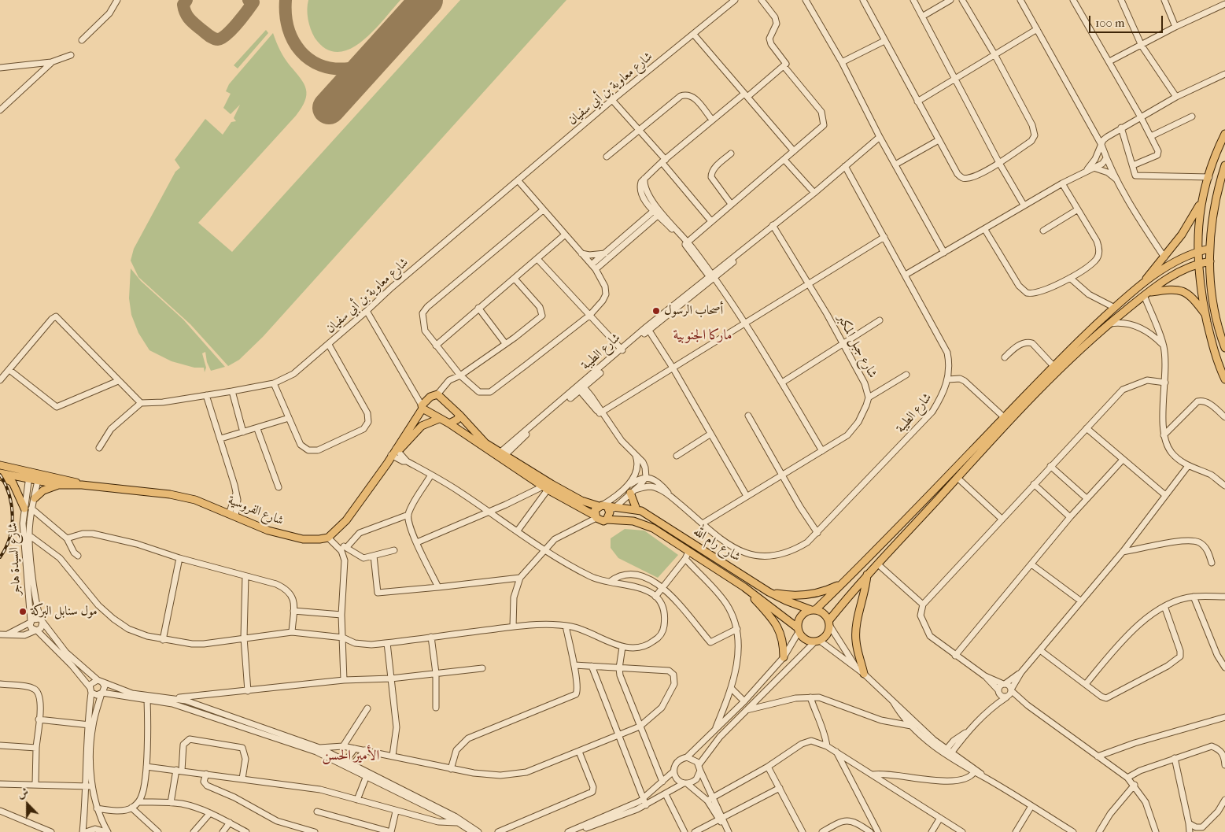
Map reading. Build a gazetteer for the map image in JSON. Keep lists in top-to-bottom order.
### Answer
{
  "streets": {
    "main road": ["شارع الفروسية", "شارع رام الله"],
    "street": [
      "شارع معاوية بن أبي سفيان",
      "شارع جبل المكبر",
      "شارع الطيبة",
      "شارع السيدة هاجر"
    ]
  },
  "crossings": [
    ["شارع جبل المكبر", "شارع الطيبة"],
    ["شارع الطيبة", "شارع رام الله"],
    ["شارع الفروسية", "شارع السيدة هاجر"]
  ],
  "districts": ["ماركا الجنوبية", "الأمير الحسن"],
  "places": ["أصحاب الرسول", "مول سنابل البركة"],
  "scale_bar": "100 m",
  "north": "top"
}
